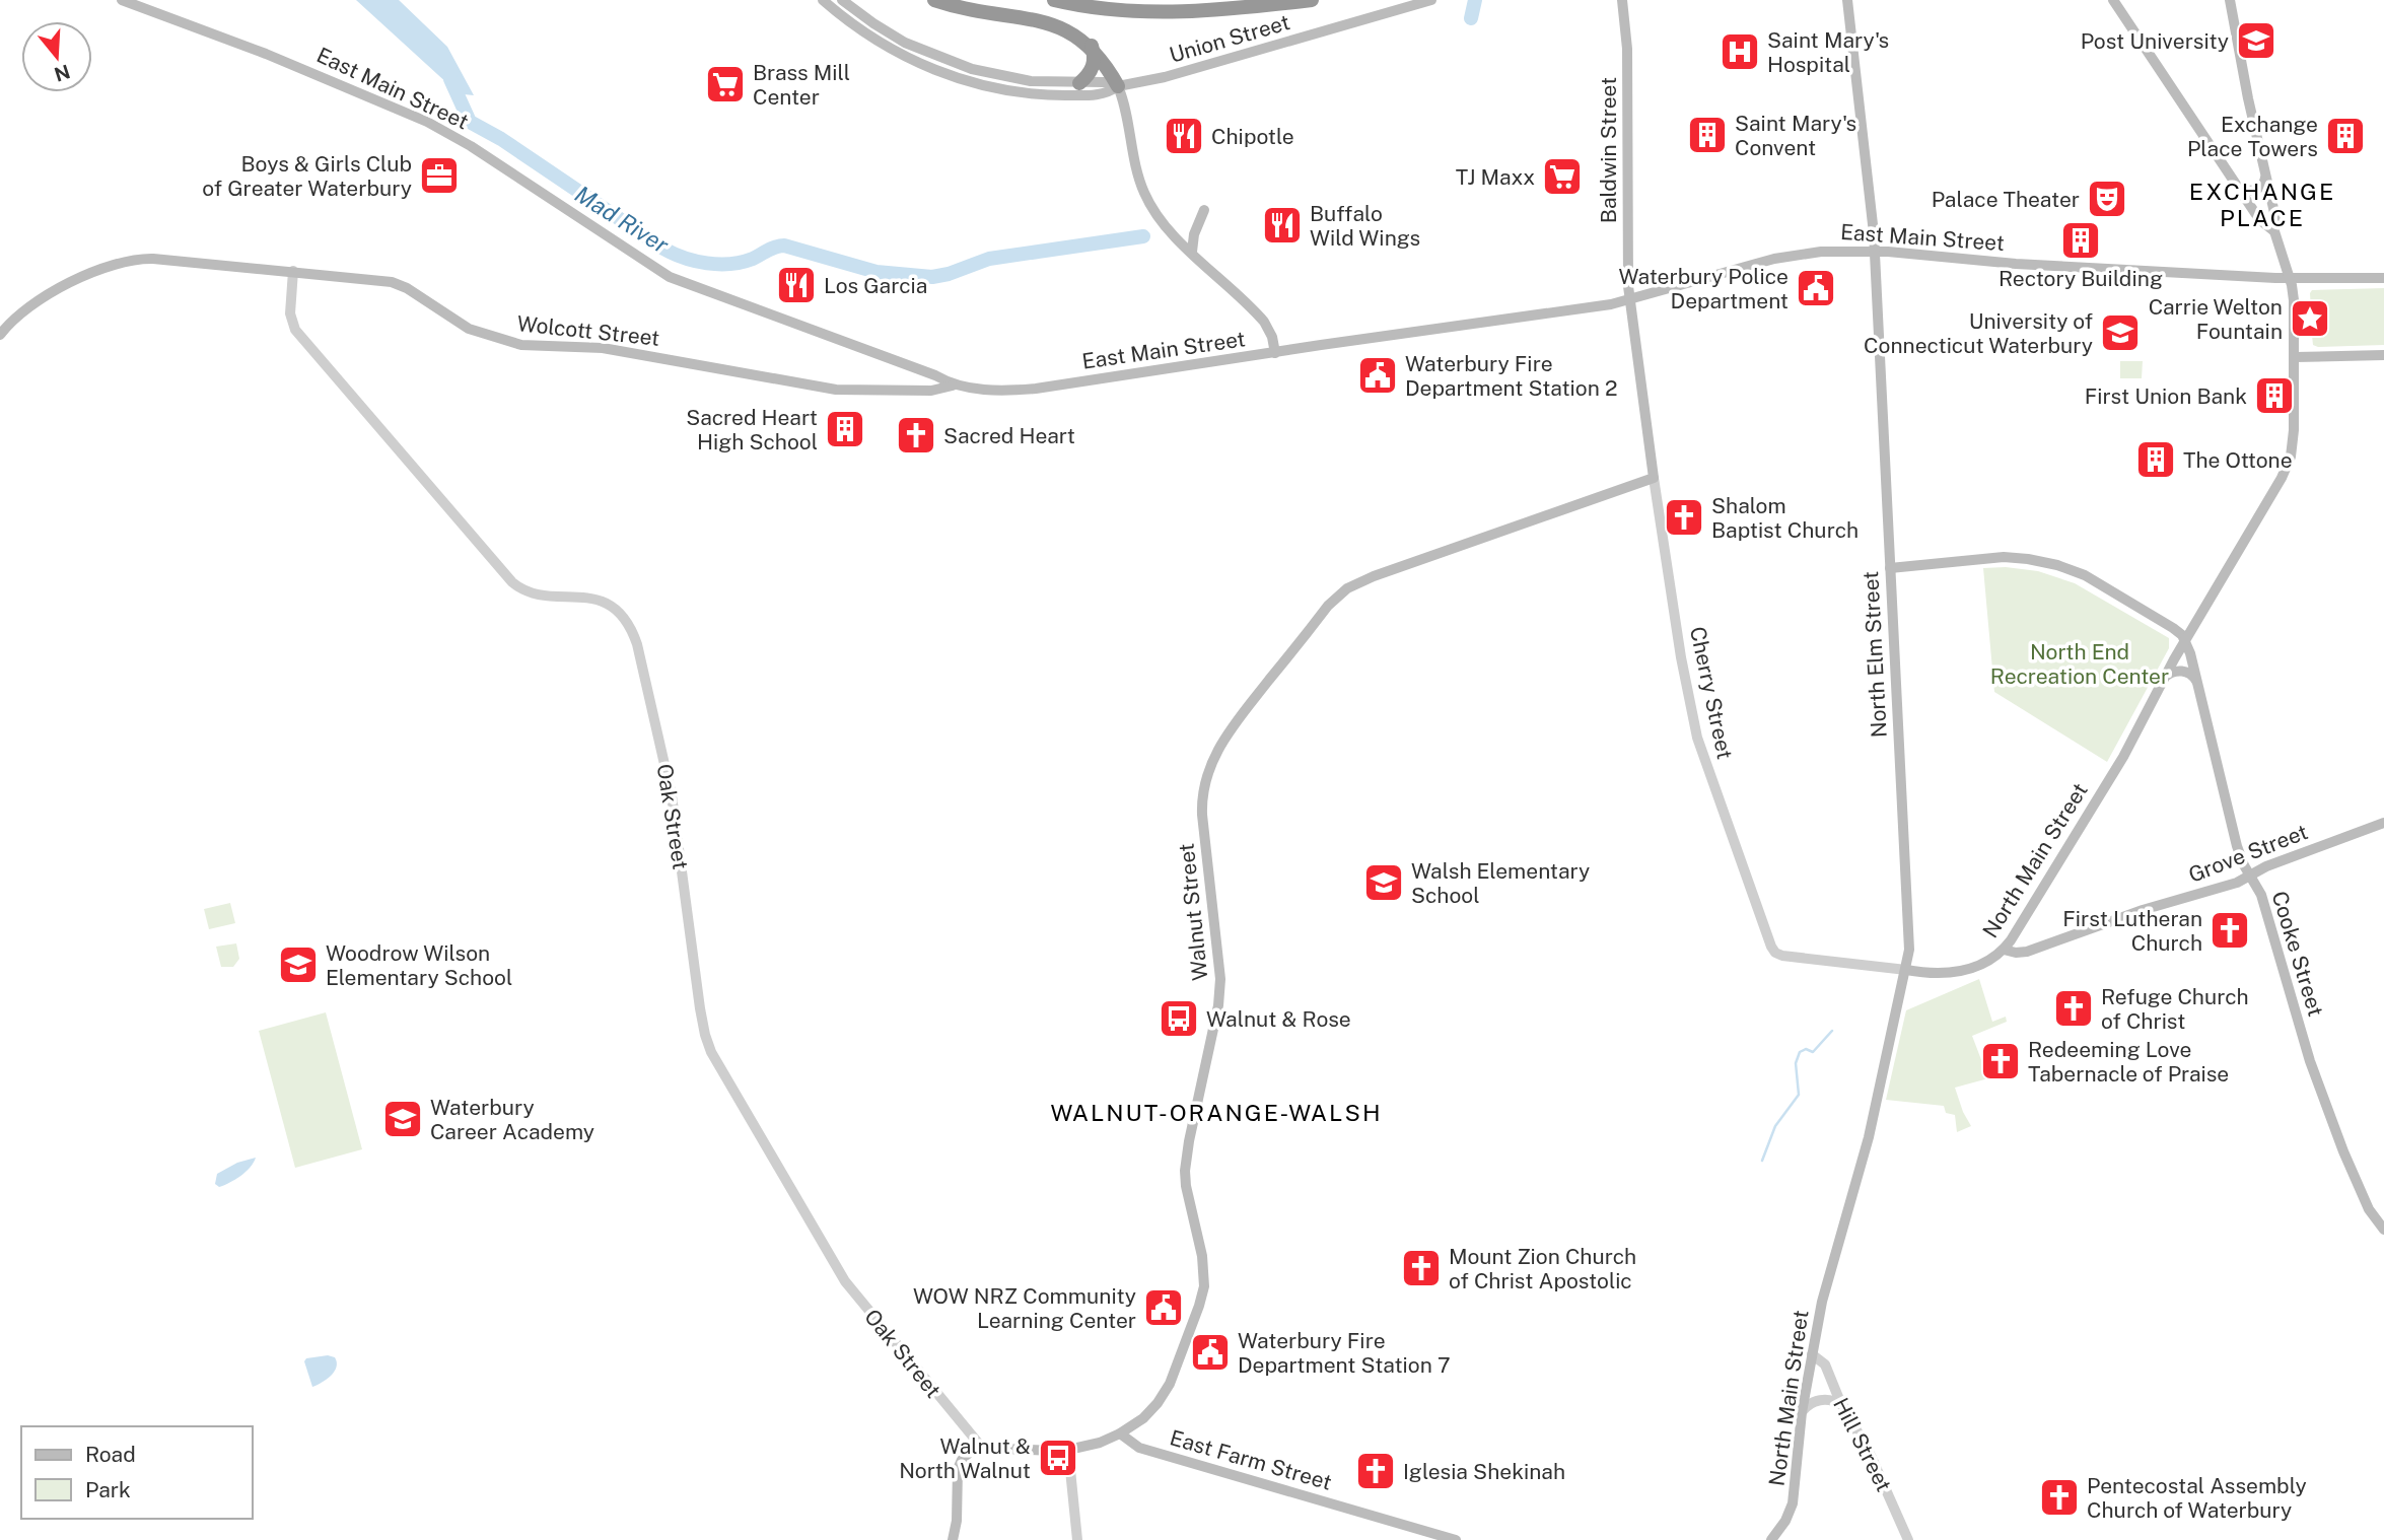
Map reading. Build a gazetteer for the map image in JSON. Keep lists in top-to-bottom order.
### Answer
{
  "streets": {
    "main road": [
      "Union Street",
      "East Main Street",
      "Baldwin Street",
      "Wolcott Street",
      "North Elm Street",
      "Cherry Street",
      "Grove Street",
      "North Main Street",
      "Walnut Street",
      "Cooke Street",
      "East Farm Street"
    ],
    "street": ["Oak Street", "Hill Street"]
  },
  "crossings": [
    ["East Main Street", "Baldwin Street"],
    ["East Main Street", "Wolcott Street"],
    ["East Main Street", "North Elm Street"],
    ["East Main Street", "Cherry Street"],
    ["East Main Street", "North Main Street"],
    ["Baldwin Street", "Cherry Street"],
    ["Wolcott Street", "Oak Street"],
    ["North Elm Street", "Cherry Street"],
    ["North Elm Street", "North Main Street"],
    ["Cherry Street", "North Main Street"],
    ["Cherry Street", "Walnut Street"],
    ["Oak Street", "Walnut Street"],
    ["Grove Street", "North Main Street"],
    ["Grove Street", "Cooke Street"],
    ["North Main Street", "Cooke Street"],
    ["North Main Street", "Hill Street"],
    ["Walnut Street", "East Farm Street"]
  ],
  "districts": ["EXCHANGE PLACE", "WALNUT-ORANGE-WALSH"],
  "water": ["Mad River"],
  "parks": ["North End Recreation Center"],
  "places": {
    "school or university": [
      "Post University",
      "University of Connecticut Waterbury",
      "Walsh Elementary School",
      "Woodrow Wilson Elementary School",
      "Waterbury Career Academy"
    ],
    "hospital": ["Saint Mary's Hospital"],
    "supermarket": ["Brass Mill Center", "TJ Maxx"],
    "building": [
      "Saint Mary's Convent",
      "Exchange Place Towers",
      "Rectory Building",
      "First Union Bank",
      "Sacred Heart High School",
      "The Ottone"
    ],
    "restaurant": ["Chipotle", "Buffalo Wild Wings", "Los Garcia"],
    "office": ["Boys & Girls Club of Greater Waterbury"],
    "theatre": ["Palace Theater"],
    "public building": [
      "Waterbury Police Department",
      "Waterbury Fire Department Station 2",
      "WOW NRZ Community Learning Center",
      "Waterbury Fire Department Station 7"
    ],
    "place": ["Carrie Welton Fountain"],
    "church": [
      "Sacred Heart",
      "Shalom Baptist Church",
      "First Lutheran Church",
      "Refuge Church of Christ",
      "Redeeming Love Tabernacle of Praise",
      "Mount Zion Church of Christ Apostolic",
      "Iglesia Shekinah",
      "Pentecostal Assembly Church of Waterbury"
    ],
    "bus stop": ["Walnut & Rose", "Walnut & North Walnut"]
  },
  "legend": ["Road", "Park"],
  "north": "bottom"
}
